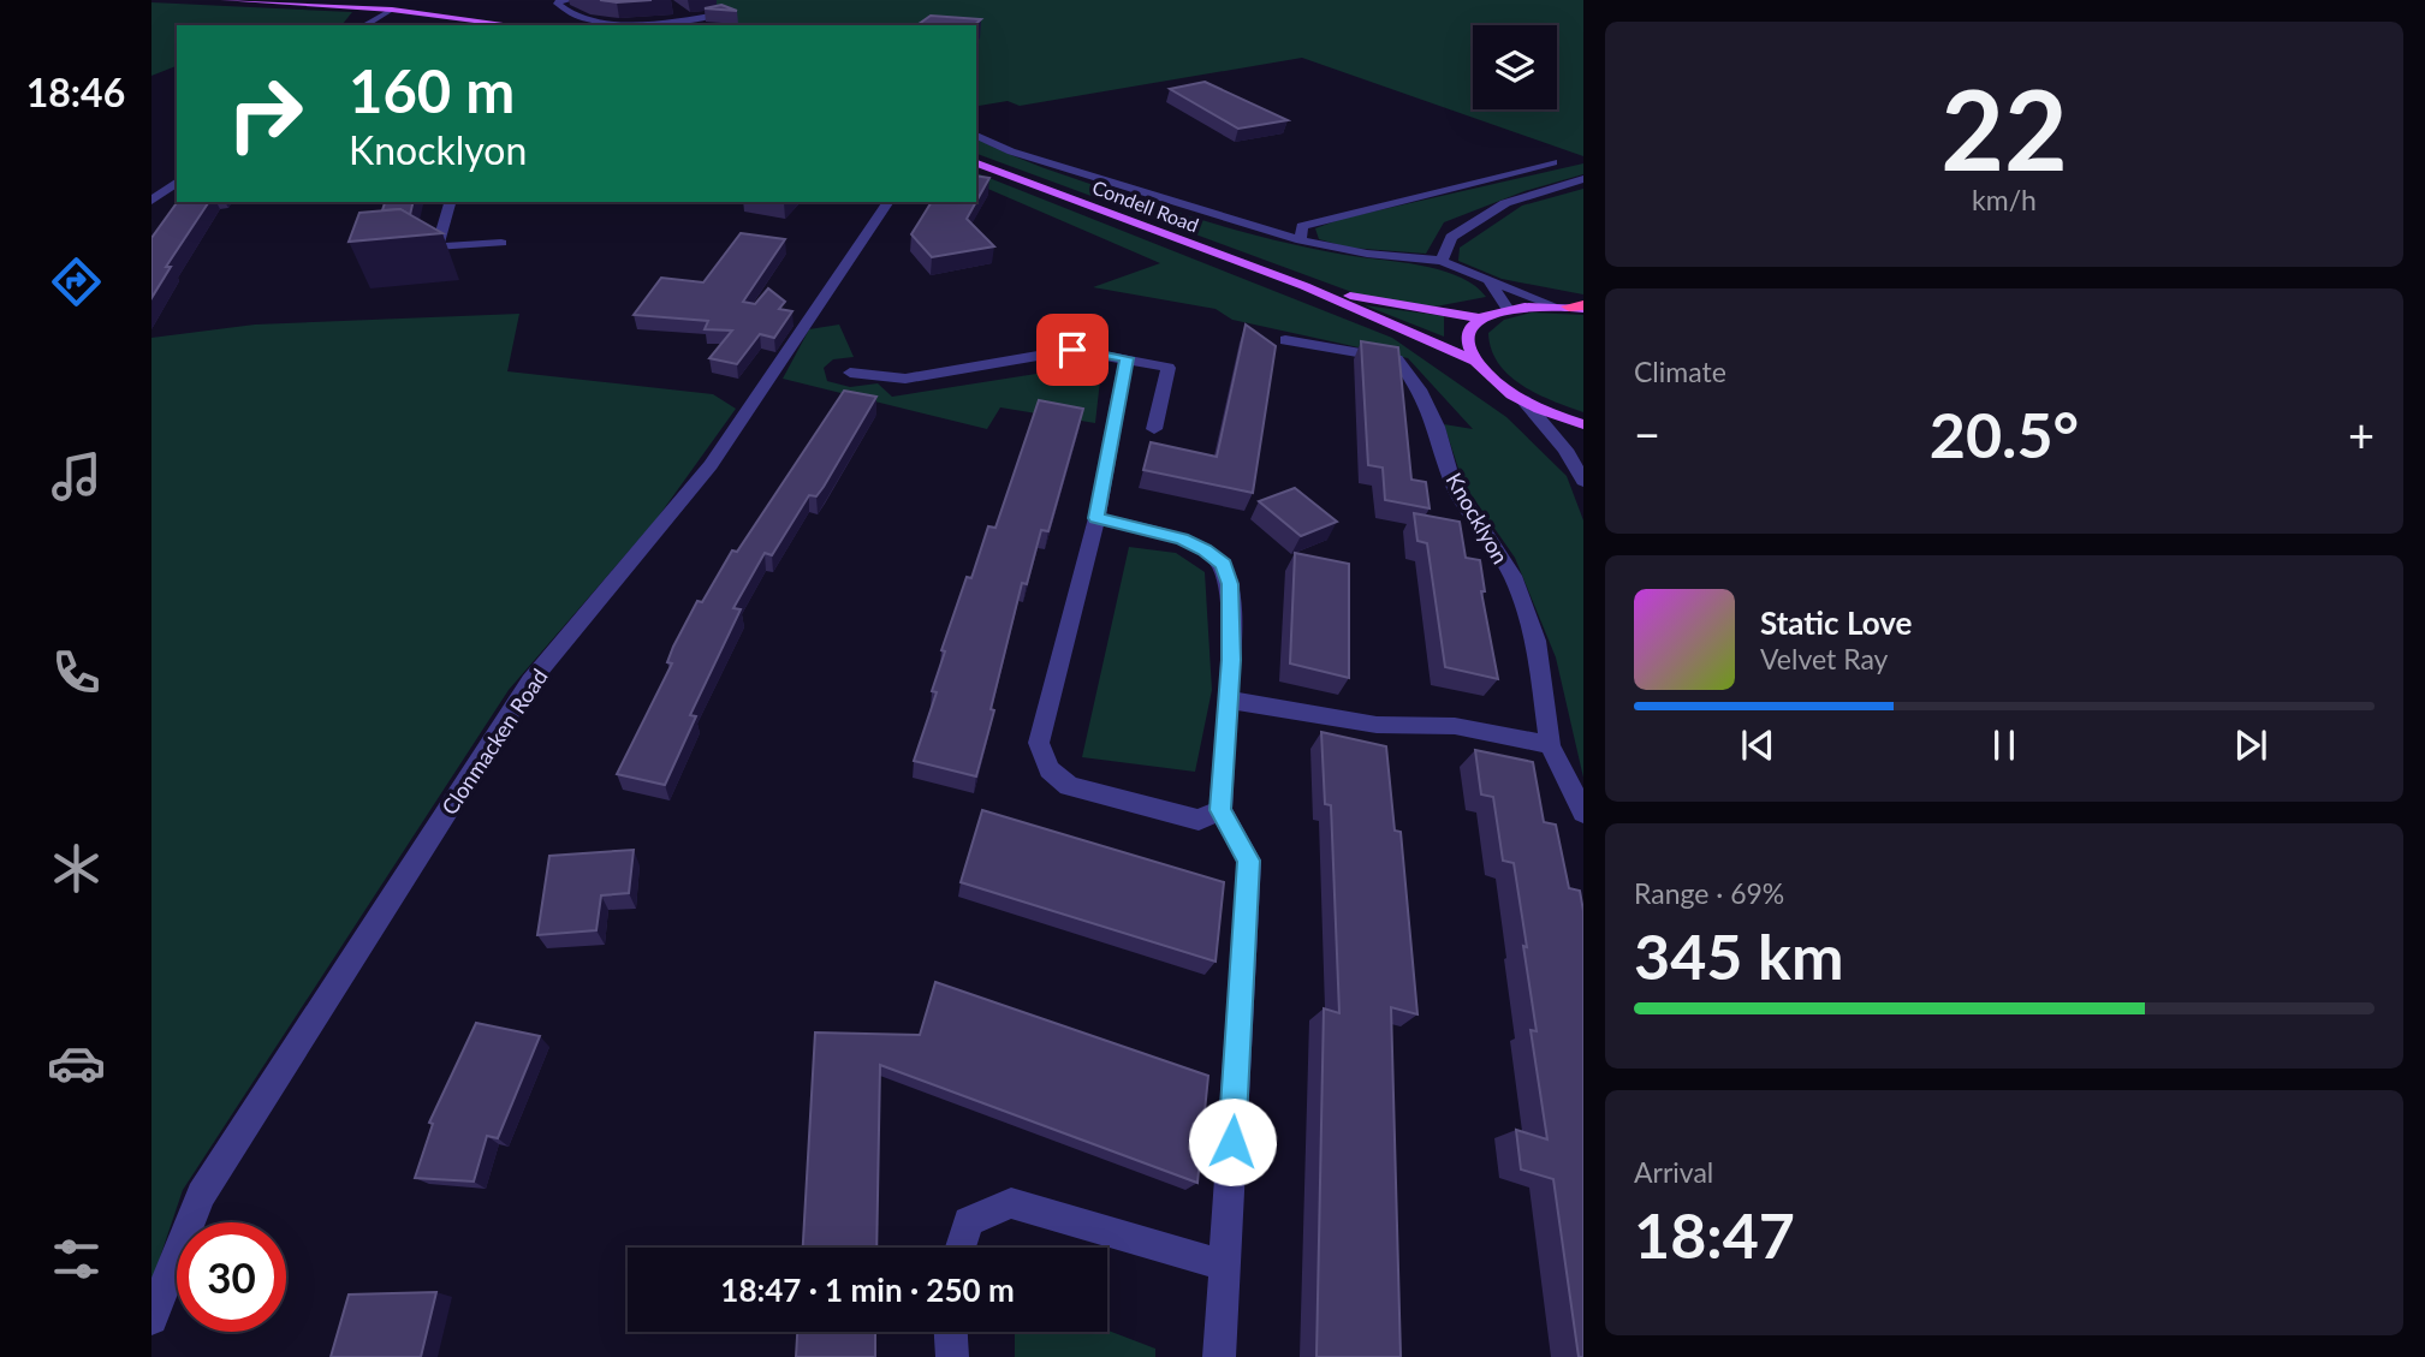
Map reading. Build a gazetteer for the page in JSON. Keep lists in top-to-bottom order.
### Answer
{
  "streets": {
    "main road": ["Condell Road"],
    "street": ["Knocklyon", "Clonmacken Road"]
  },
  "page": {
    "tabs": "18:46",
    "tile": [
      ["22", "km/h"],
      "Climate",
      ["Range · 69%", "345 km"],
      ["Arrival", "18:47"]
    ],
    "turn": ["160 m", "Knocklyon"],
    "heat": ["−", "20.5°", "+"],
    "song": ["Static Love", "Velvet Ray"],
    "limit": "30",
    "trip": "18:47 · 1 min · 250 m"
  }
}
